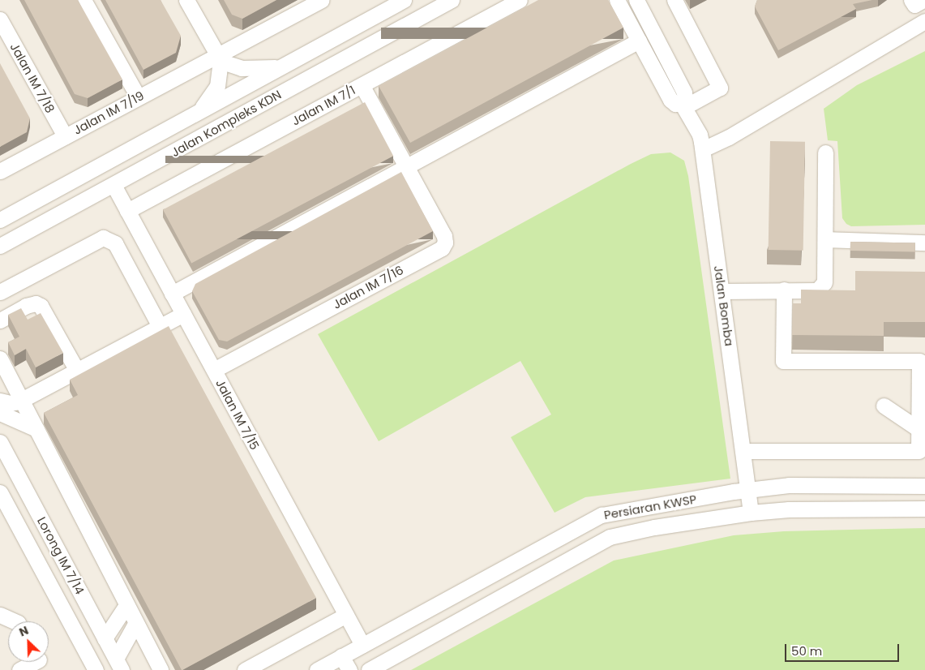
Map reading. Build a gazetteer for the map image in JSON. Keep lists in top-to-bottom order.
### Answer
{
  "streets": {
    "street": [
      "Jalan IM 7/18",
      "Jalan IM 7/1",
      "Jalan IM 7/19",
      "Jalan Kompleks KDN",
      "Jalan IM 7/16",
      "Jalan Bomba",
      "Jalan IM 7/15",
      "Persiaran KWSP",
      "Lorong IM 7/14"
    ]
  },
  "crossings": [
    ["Jalan IM 7/18", "Jalan IM 7/19"],
    ["Jalan IM 7/1", "Jalan IM 7/15"],
    ["Jalan Kompleks KDN", "Jalan IM 7/15"],
    ["Jalan IM 7/16", "Jalan IM 7/15"],
    ["Jalan Bomba", "Persiaran KWSP"],
    ["Jalan IM 7/15", "Persiaran KWSP"]
  ],
  "scale_bar": "50 m",
  "north": "top left"
}
